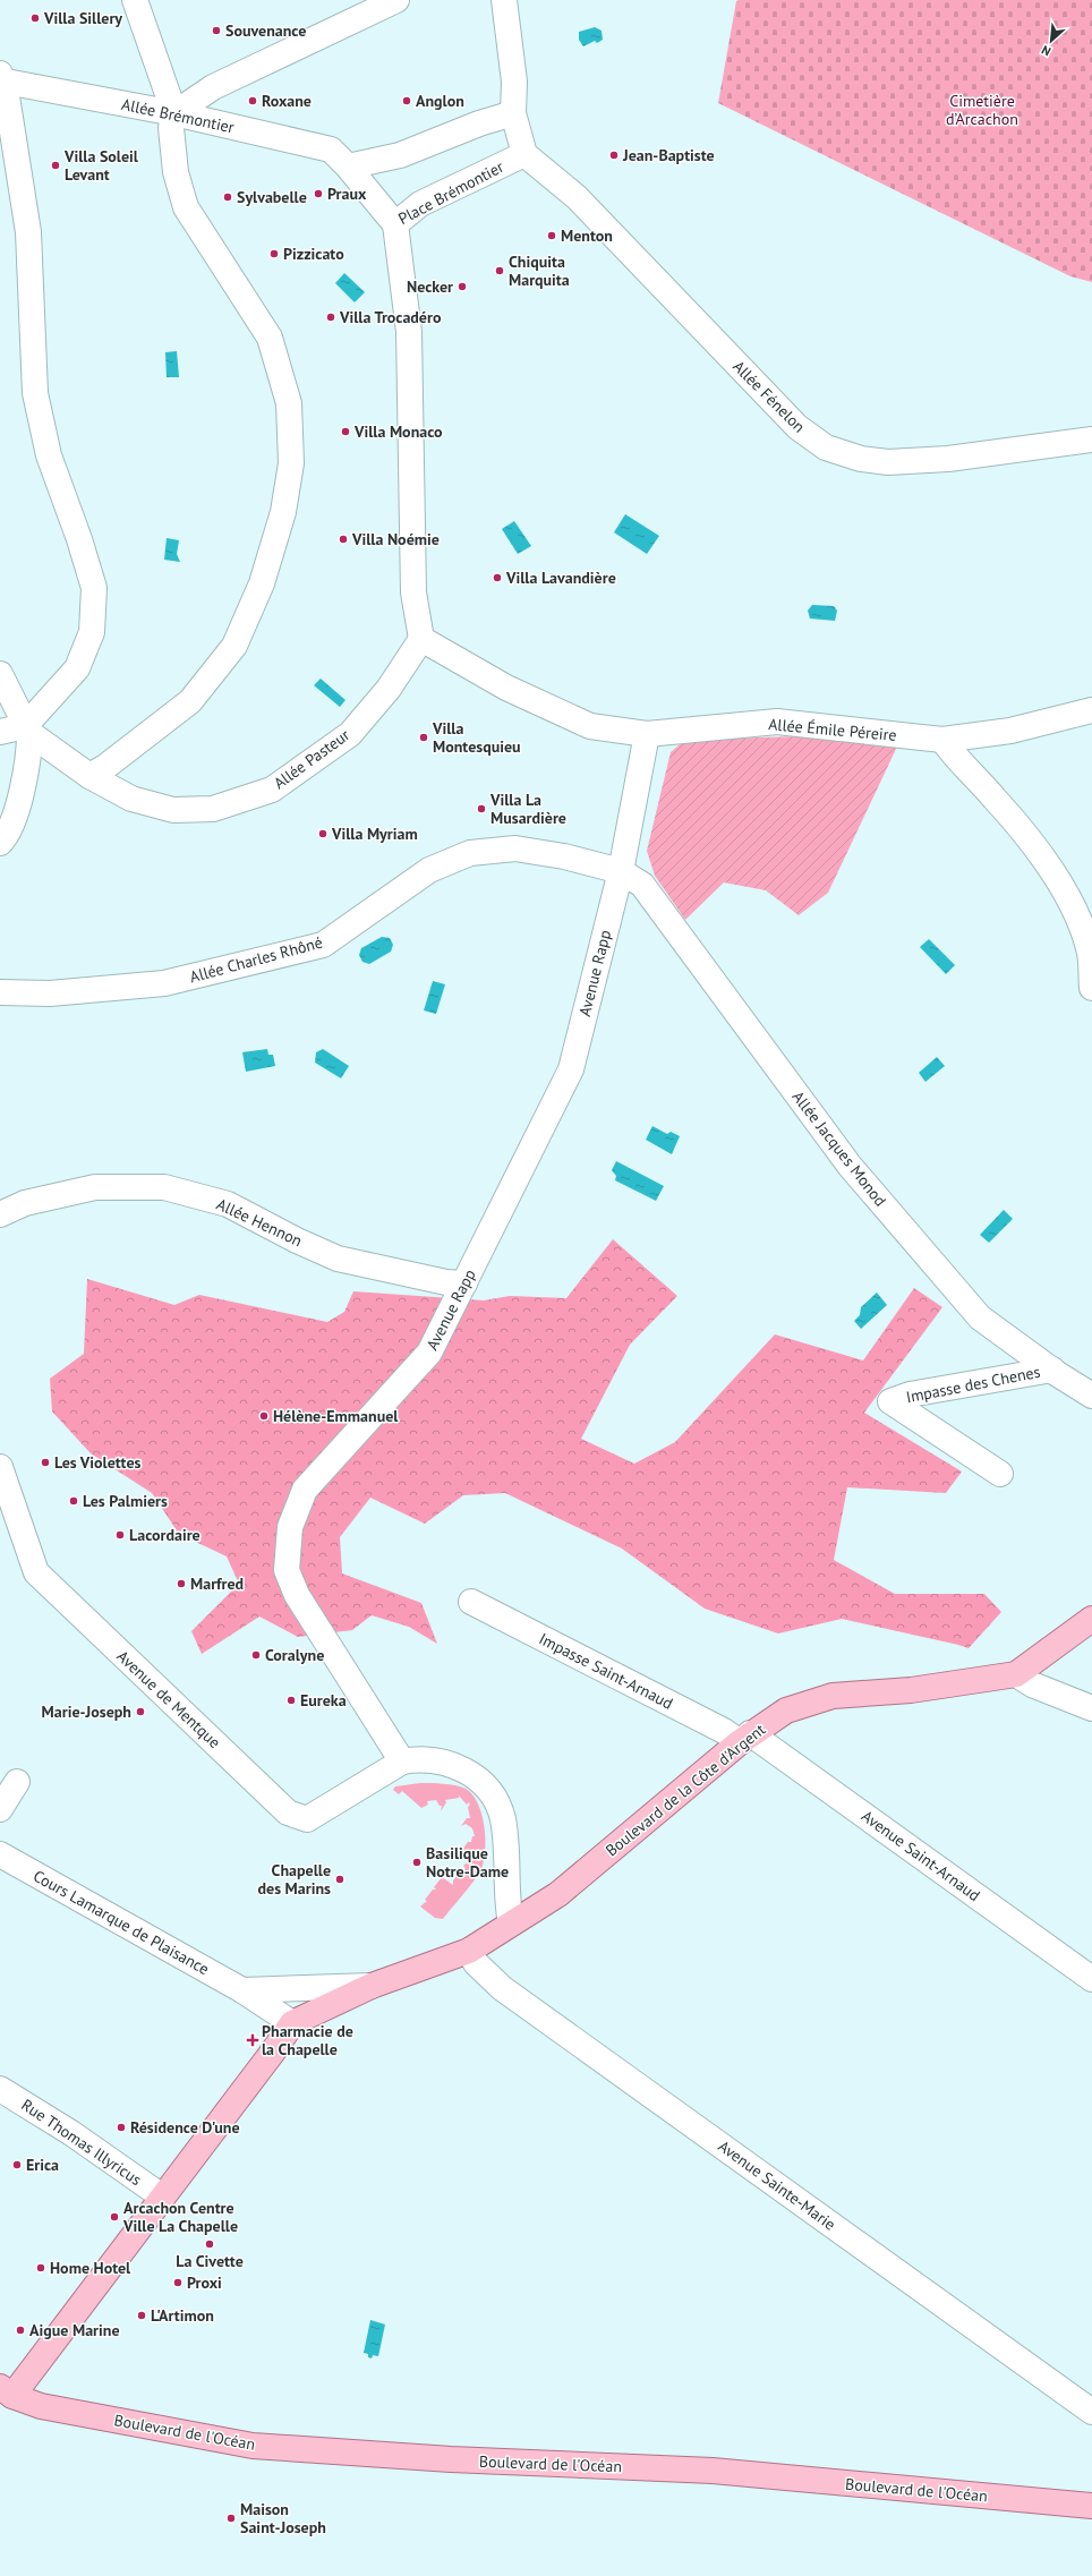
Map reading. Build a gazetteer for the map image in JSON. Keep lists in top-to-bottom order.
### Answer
{
  "streets": {
    "main road": ["Boulevard de la Côte d'Argent", "Boulevard de l'Océan"],
    "street": [
      "Allée Brémontier",
      "Place Brémontier",
      "Allée Fénelon",
      "Allée Émile Péreire",
      "Allée Pasteur",
      "Allée Charles Rhôné",
      "Avenue Rapp",
      "Allée Jacques Monod",
      "Allée Hennon",
      "Impasse des Chenes",
      "Impasse Saint-Arnaud",
      "Avenue de Mentque",
      "Avenue Saint-Arnaud",
      "Cours Lamarque de Plaisance",
      "Rue Thomas Illyricus",
      "Avenue Sainte-Marie"
    ]
  },
  "crossings": [
    ["Allée Brémontier", "Place Brémontier"],
    ["Place Brémontier", "Allée Fénelon"],
    ["Allée Émile Péreire", "Allée Pasteur"],
    ["Allée Émile Péreire", "Avenue Rapp"],
    ["Allée Charles Rhôné", "Avenue Rapp"],
    ["Allée Charles Rhôné", "Allée Jacques Monod"],
    ["Avenue Rapp", "Allée Jacques Monod"],
    ["Avenue Rapp", "Allée Hennon"],
    ["Avenue Rapp", "Avenue de Mentque"],
    ["Allée Jacques Monod", "Impasse des Chenes"],
    ["Impasse Saint-Arnaud", "Boulevard de la Côte d'Argent"],
    ["Impasse Saint-Arnaud", "Avenue Saint-Arnaud"],
    ["Boulevard de la Côte d'Argent", "Avenue Saint-Arnaud"],
    ["Boulevard de la Côte d'Argent", "Cours Lamarque de Plaisance"],
    ["Boulevard de la Côte d'Argent", "Avenue Sainte-Marie"]
  ],
  "parks": ["Cimetière d’Arcachon"],
  "places": {
    "other": [
      "Villa Sillery",
      "Souvenance",
      "Roxane",
      "Anglon",
      "Jean-Baptiste",
      "Villa Soleil Levant",
      "Praux",
      "Sylvabelle",
      "Menton",
      "Pizzicato",
      "Chiquita Marquita",
      "Necker",
      "Villa Trocadéro",
      "Villa Monaco",
      "Villa Noémie",
      "Villa Lavandière",
      "Villa Montesquieu",
      "Villa La Musardière",
      "Villa Myriam",
      "Hélène-Emmanuel",
      "Les Violettes",
      "Les Palmiers",
      "Lacordaire",
      "Marfred",
      "Coralyne",
      "Eureka",
      "Marie-Joseph",
      "Basilique Notre-Dame",
      "Chapelle des Marins",
      "Résidence D'une",
      "Erica",
      "Arcachon Centre Ville La Chapelle",
      "La Civette",
      "Home Hotel",
      "Proxi",
      "L'Artimon",
      "Aigue Marine",
      "Maison Saint-Joseph"
    ],
    "health": ["Pharmacie de la Chapelle"]
  },
  "north": "bottom left"
}
